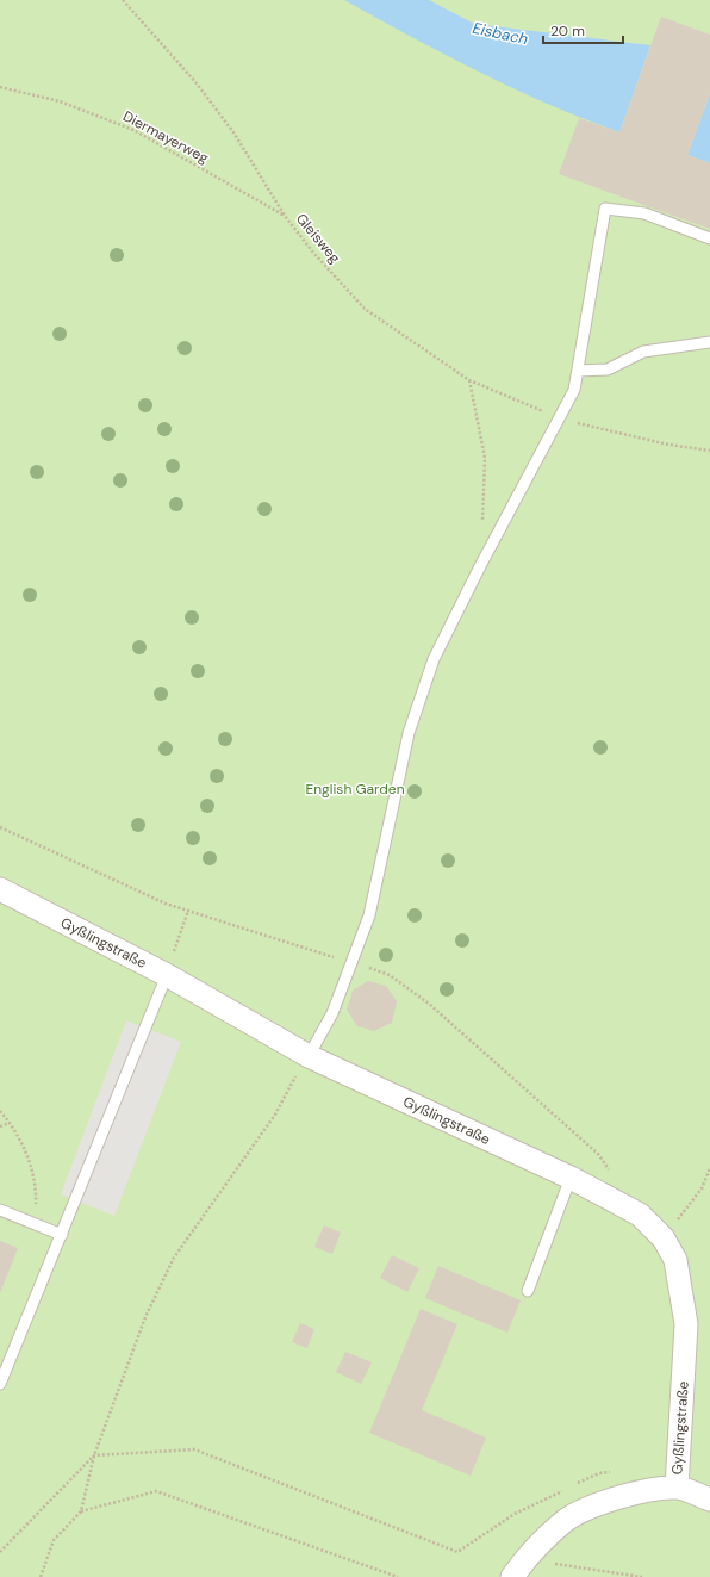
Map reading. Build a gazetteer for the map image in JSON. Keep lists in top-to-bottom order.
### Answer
{
  "streets": {
    "street": ["Gyßlingstraße"],
    "path": ["Diermayerweg", "Gleisweg"]
  },
  "crossings": [
    ["Diermayerweg", "Gleisweg"]
  ],
  "water": ["Eisbach"],
  "parks": ["English Garden"],
  "scale_bar": "20 m"
}
